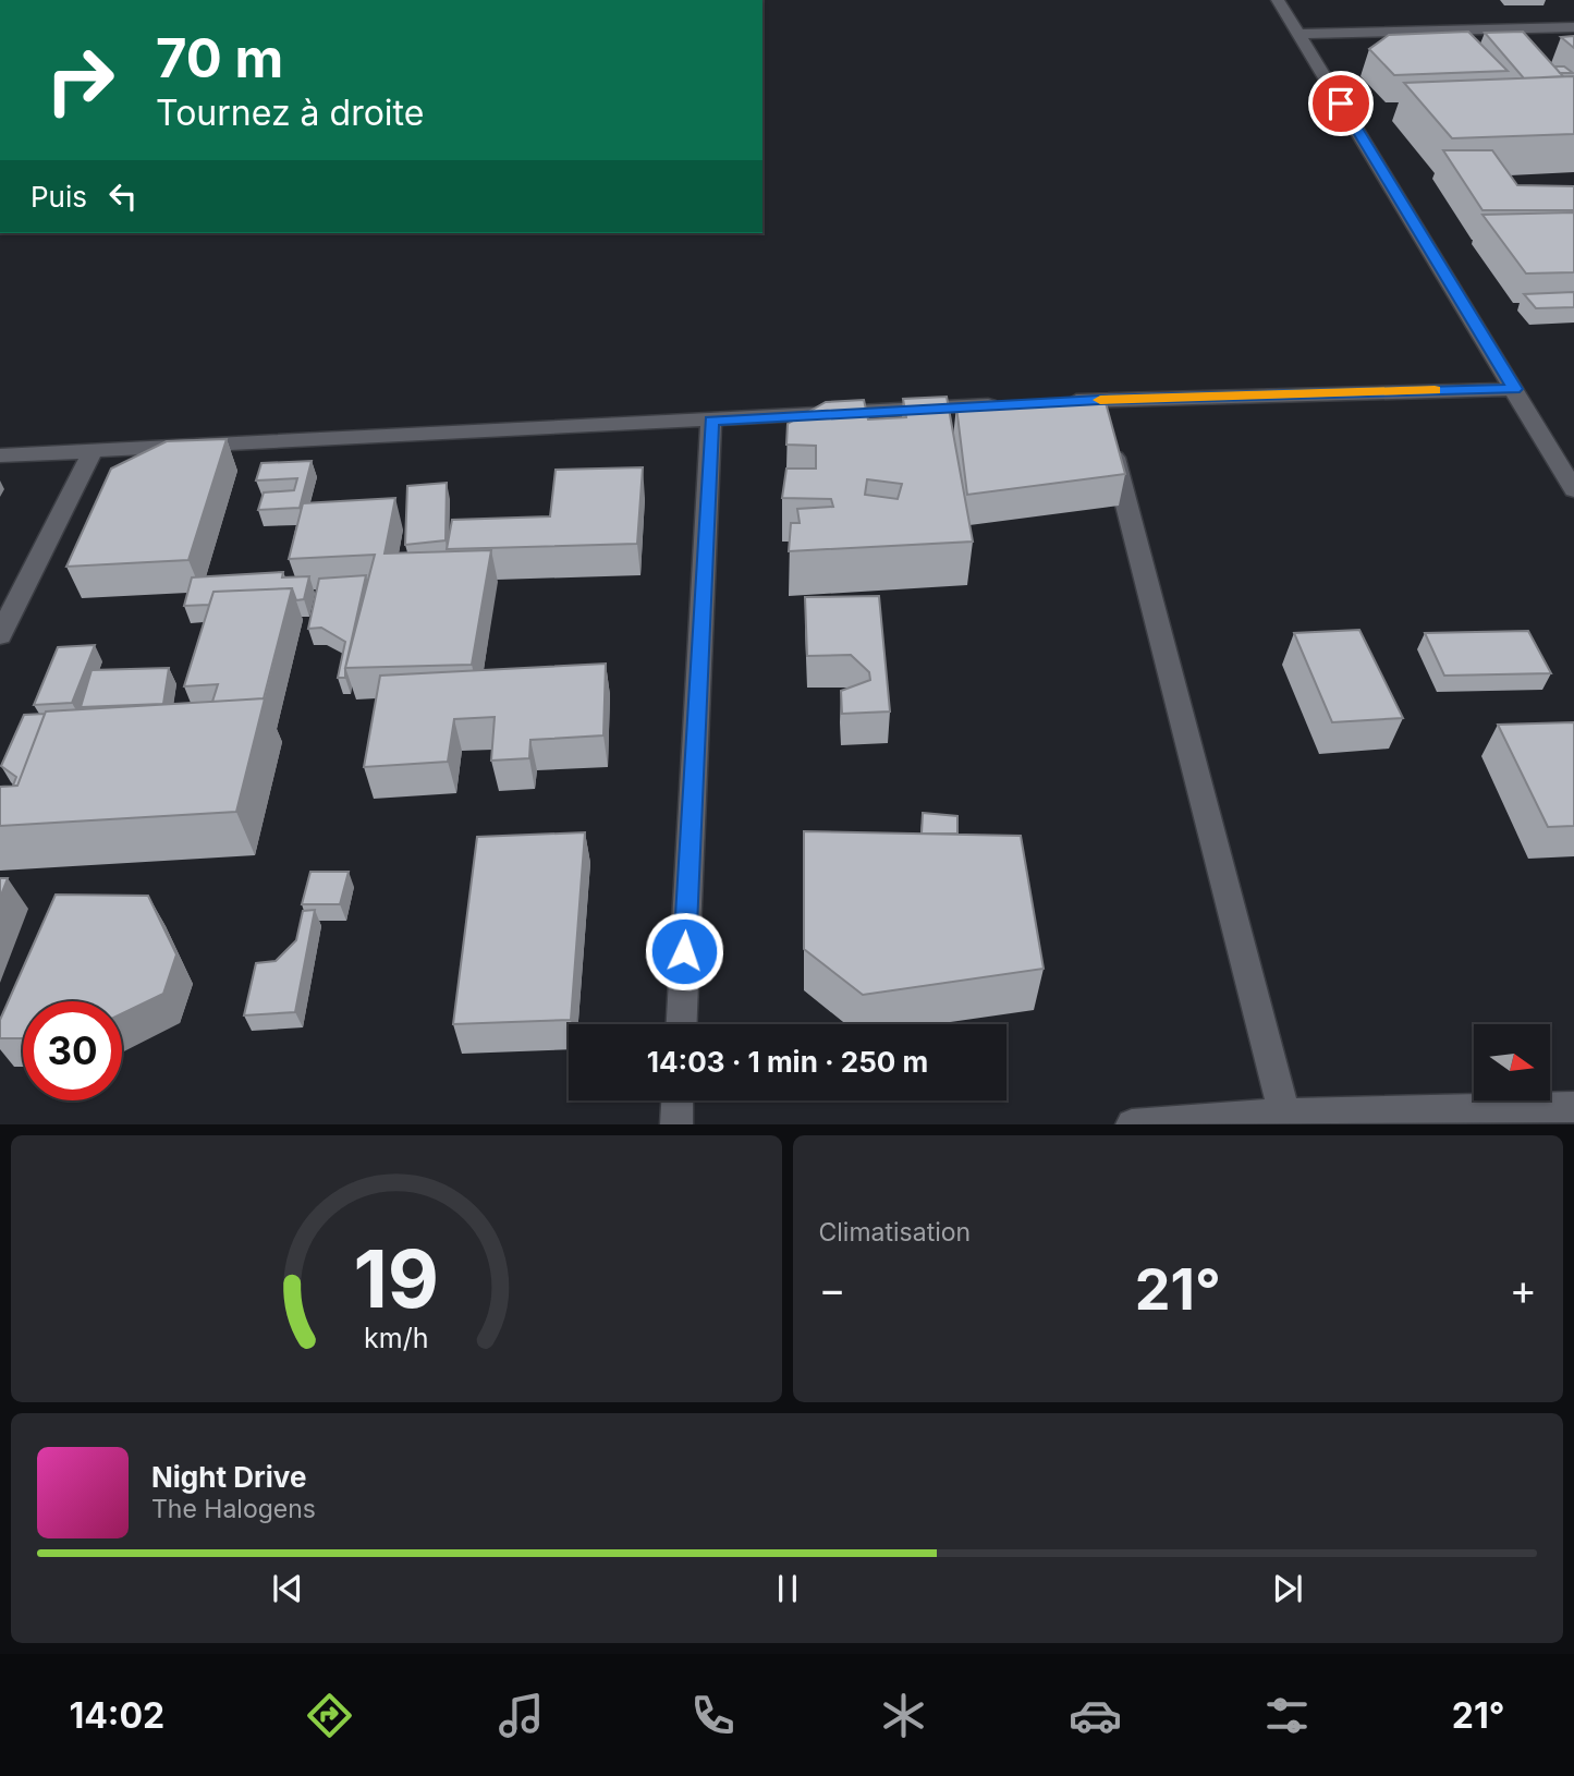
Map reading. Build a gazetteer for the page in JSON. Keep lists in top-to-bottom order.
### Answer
{
  "north": "right",
  "page": {
    "turn": ["70 m", "Tournez à droite"],
    "then": "Puis",
    "limit": "30",
    "trip": "14:03 · 1 min · 250 m",
    "tile": "Climatisation",
    "heat": ["−", "21°", "+"],
    "song": ["Night Drive", "The Halogens"],
    "tabs": ["14:02", "21°"],
    "gauge": ["19", "km/h"]
  }
}
